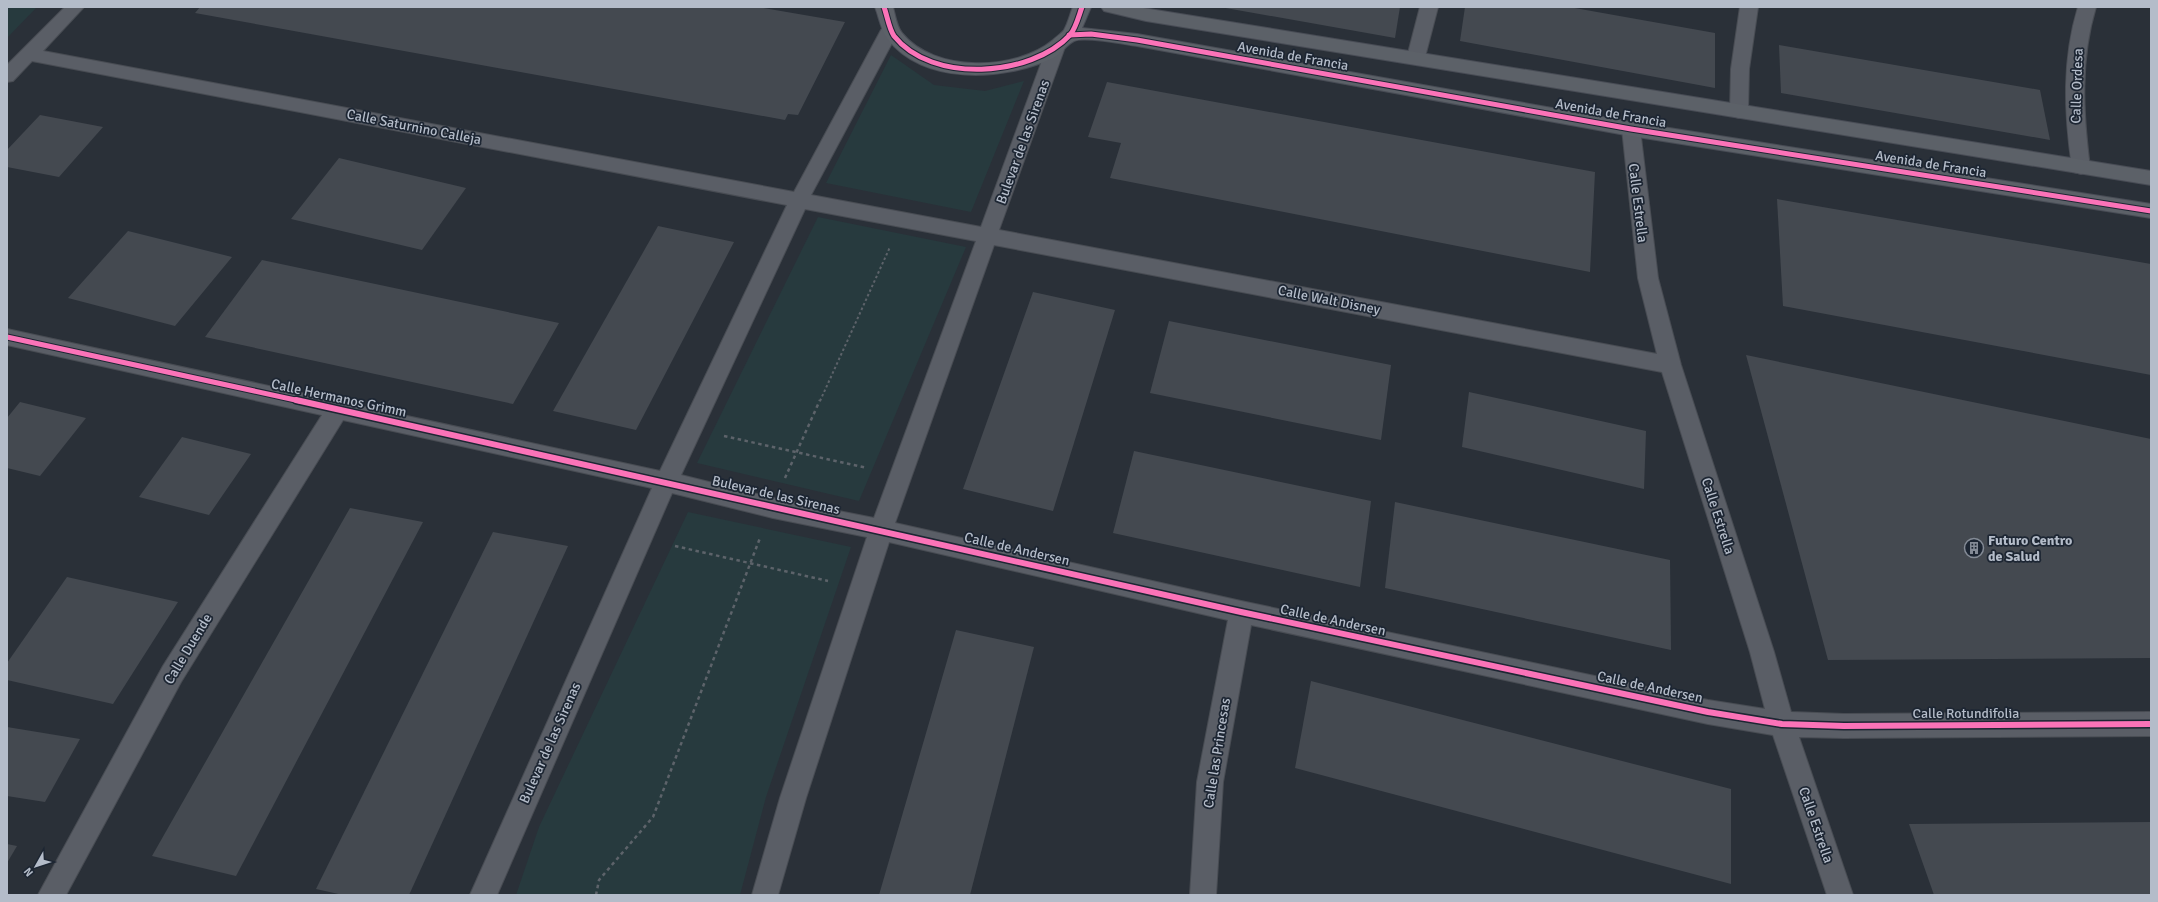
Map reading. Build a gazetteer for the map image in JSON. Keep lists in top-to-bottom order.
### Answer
{
  "streets": {
    "main road": ["Avenida de Francia"],
    "street": [
      "Calle Ordesa",
      "Calle Saturnino Calleja",
      "Bulevar de las Sirenas",
      "Calle Estrella",
      "Calle Walt Disney",
      "Calle Hermanos Grimm",
      "Calle de Andersen",
      "Calle Duende",
      "Calle Rotundifolia",
      "Calle las Princesas"
    ]
  },
  "crossings": [
    ["Avenida de Francia", "Calle Ordesa"],
    ["Avenida de Francia", "Bulevar de las Sirenas"],
    ["Avenida de Francia", "Calle Estrella"],
    ["Calle Saturnino Calleja", "Bulevar de las Sirenas"],
    ["Bulevar de las Sirenas", "Calle Walt Disney"],
    ["Bulevar de las Sirenas", "Calle Hermanos Grimm"],
    ["Bulevar de las Sirenas", "Calle de Andersen"],
    ["Calle Estrella", "Calle Walt Disney"],
    ["Calle Estrella", "Calle de Andersen"],
    ["Calle Estrella", "Calle Rotundifolia"],
    ["Calle Hermanos Grimm", "Calle Duende"],
    ["Calle de Andersen", "Calle Rotundifolia"],
    ["Calle de Andersen", "Calle las Princesas"]
  ],
  "places": {
    "building": ["Futuro Centro de Salud"]
  },
  "north": "bottom left"
}
